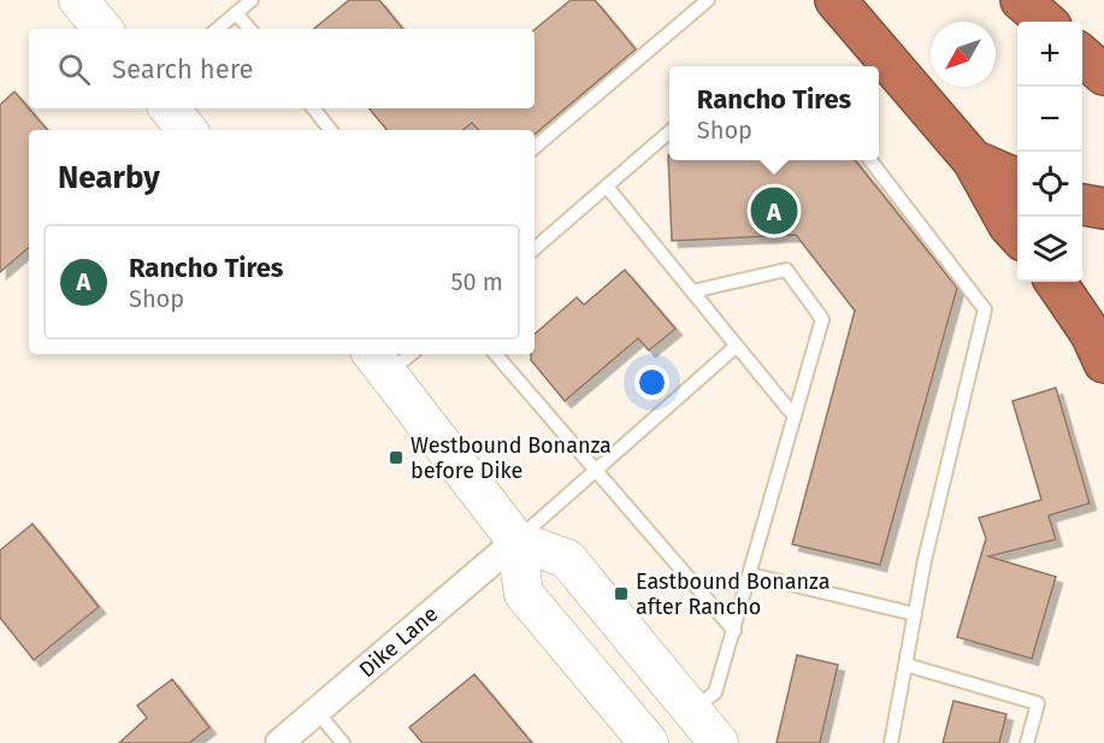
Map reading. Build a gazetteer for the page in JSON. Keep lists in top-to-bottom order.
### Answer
{
  "streets": {
    "street": ["Dike Lane"]
  },
  "places": {
    "transit": ["Westbound Bonanza before Dike", "Eastbound Bonanza after Rancho"]
  },
  "north": "bottom left",
  "page": {
    "map_buttons": ["+", "−"],
    "search": "Search here",
    "popup": ["Rancho Tires", "Shop"],
    "heading": "Nearby",
    "pins": "A",
    "list": [
      {
        "mark": "A",
        "name": "Rancho Tires",
        "note": "Shop",
        "value": "50 m"
      }
    ]
  }
}
